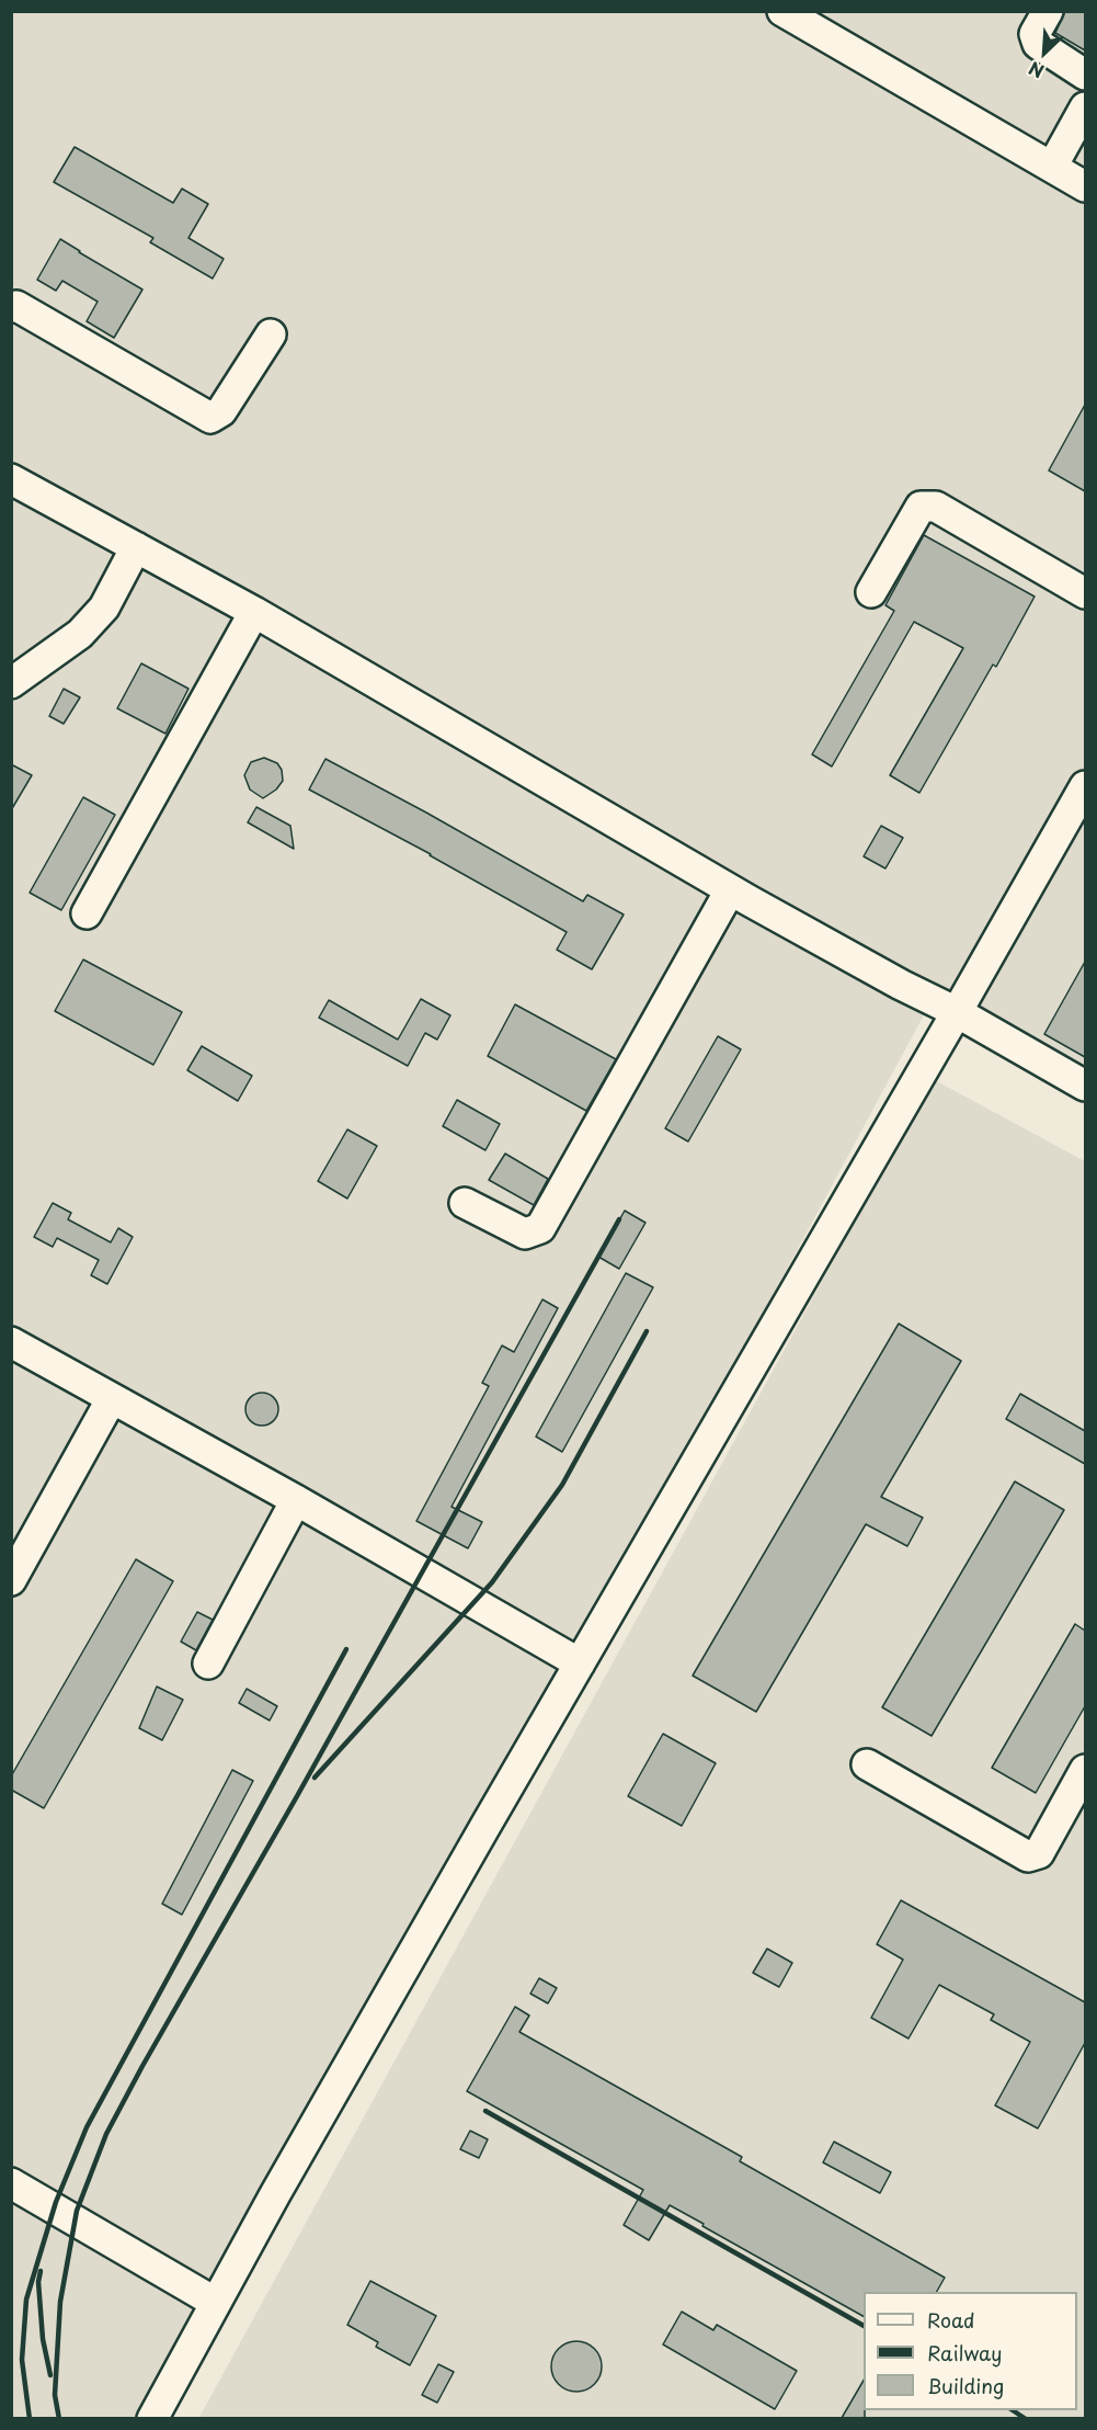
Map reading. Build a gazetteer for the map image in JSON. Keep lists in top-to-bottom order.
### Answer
{
  "legend": ["Road", "Railway", "Building"],
  "north": "bottom left"
}
